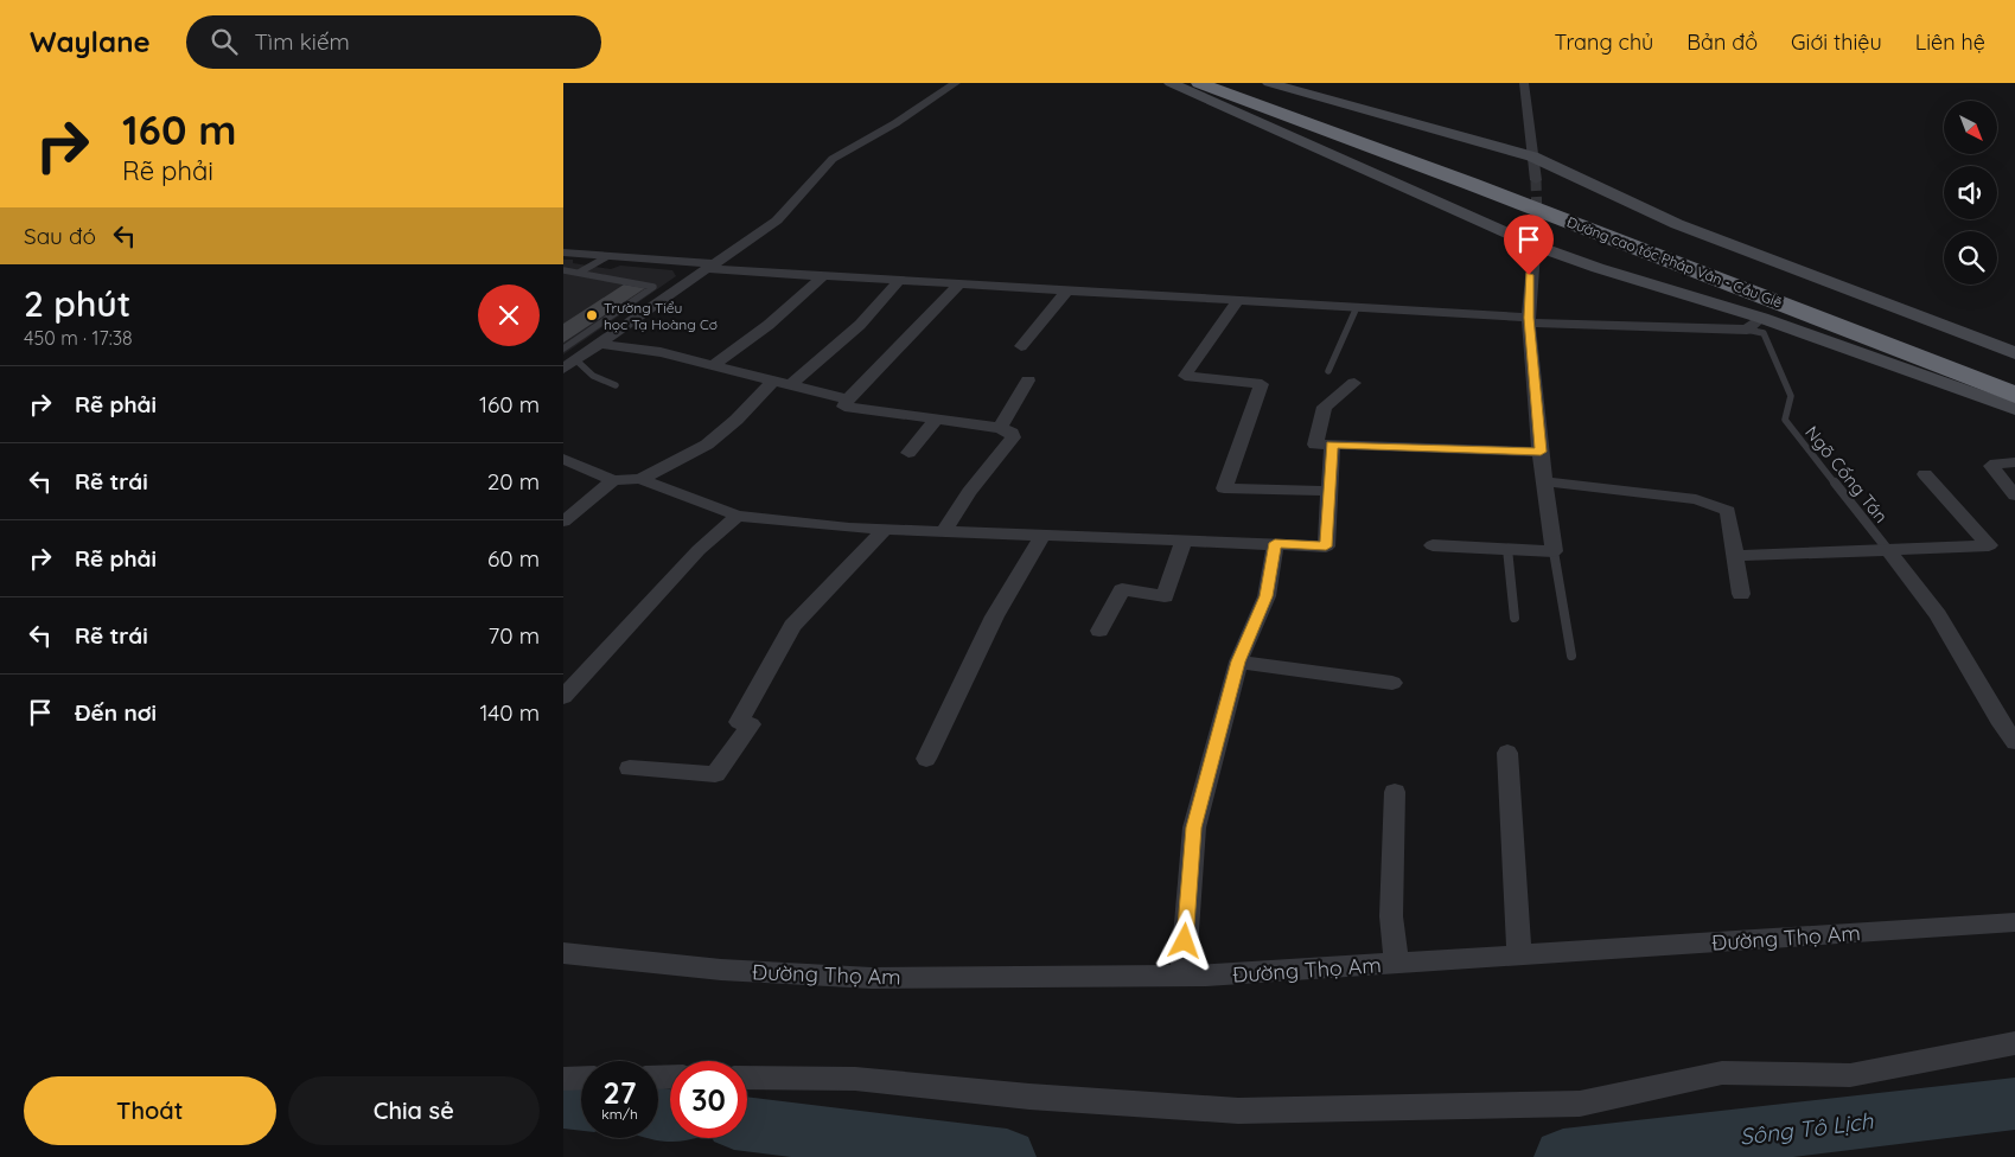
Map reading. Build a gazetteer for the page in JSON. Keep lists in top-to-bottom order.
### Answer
{
  "streets": {
    "highway": ["Đường cao tốc Pháp Vân - Cầu Giẽ"],
    "street": ["Đường Thọ Am"],
    "lane": ["Ngõ Cống Tán"]
  },
  "water": ["Sông Tô Lịch"],
  "places": ["Trường Tiểu học Tạ Hoàng Cơ"],
  "north": "bottom right",
  "page": {
    "header": "Waylane",
    "search": "Tìm kiếm",
    "nav": [
      "Trang chủ",
      "Bản đồ",
      "Giới thiệu",
      "Liên hệ"
    ],
    "turn": ["160 m", "Rẽ phải"],
    "then": "Sau đó",
    "heading": ["2 phút", "450 m · 17:38"],
    "list": [
      {
        "name": "Rẽ phải",
        "value": "160 m"
      },
      {
        "name": "Rẽ trái",
        "value": "20 m"
      },
      {
        "name": "Rẽ phải",
        "value": "60 m"
      },
      {
        "name": "Rẽ trái",
        "value": "70 m"
      },
      {
        "name": "Đến nơi",
        "value": "140 m"
      }
    ],
    "speed": "27 km/h",
    "limit": "30",
    "buttons": ["Thoát", "Chia sẻ"]
  }
}
